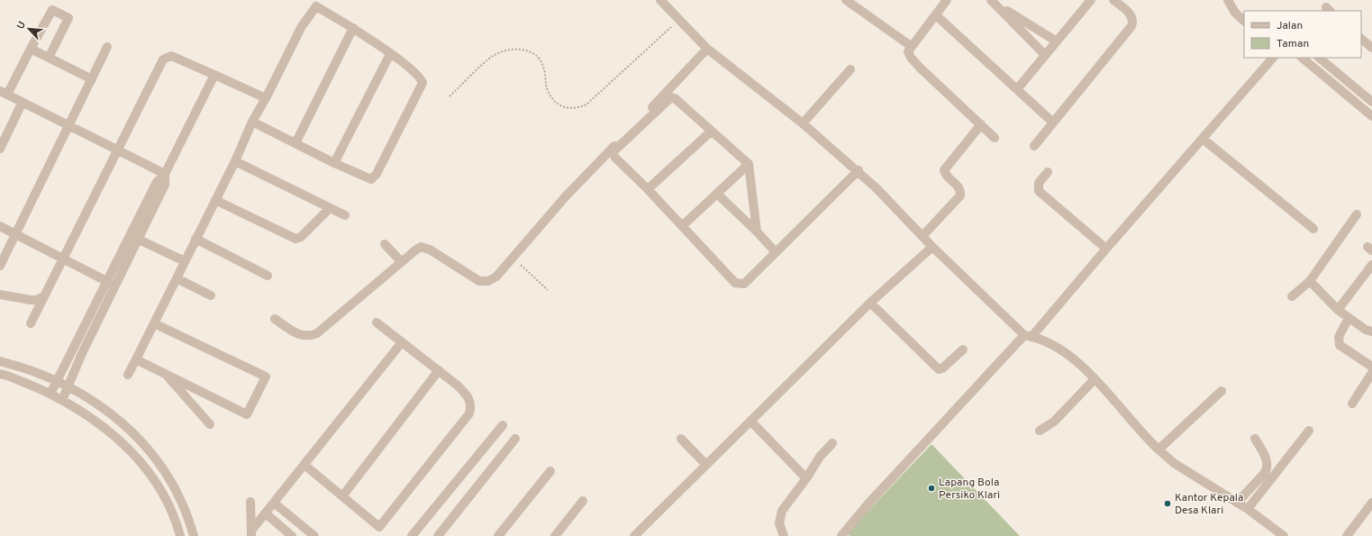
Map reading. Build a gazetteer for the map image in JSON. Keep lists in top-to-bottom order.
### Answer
{
  "places": ["Lapang Bola Persiko Klari", "Kantor Kepala Desa Klari"],
  "legend": ["Jalan", "Taman"],
  "north": "top left"
}
